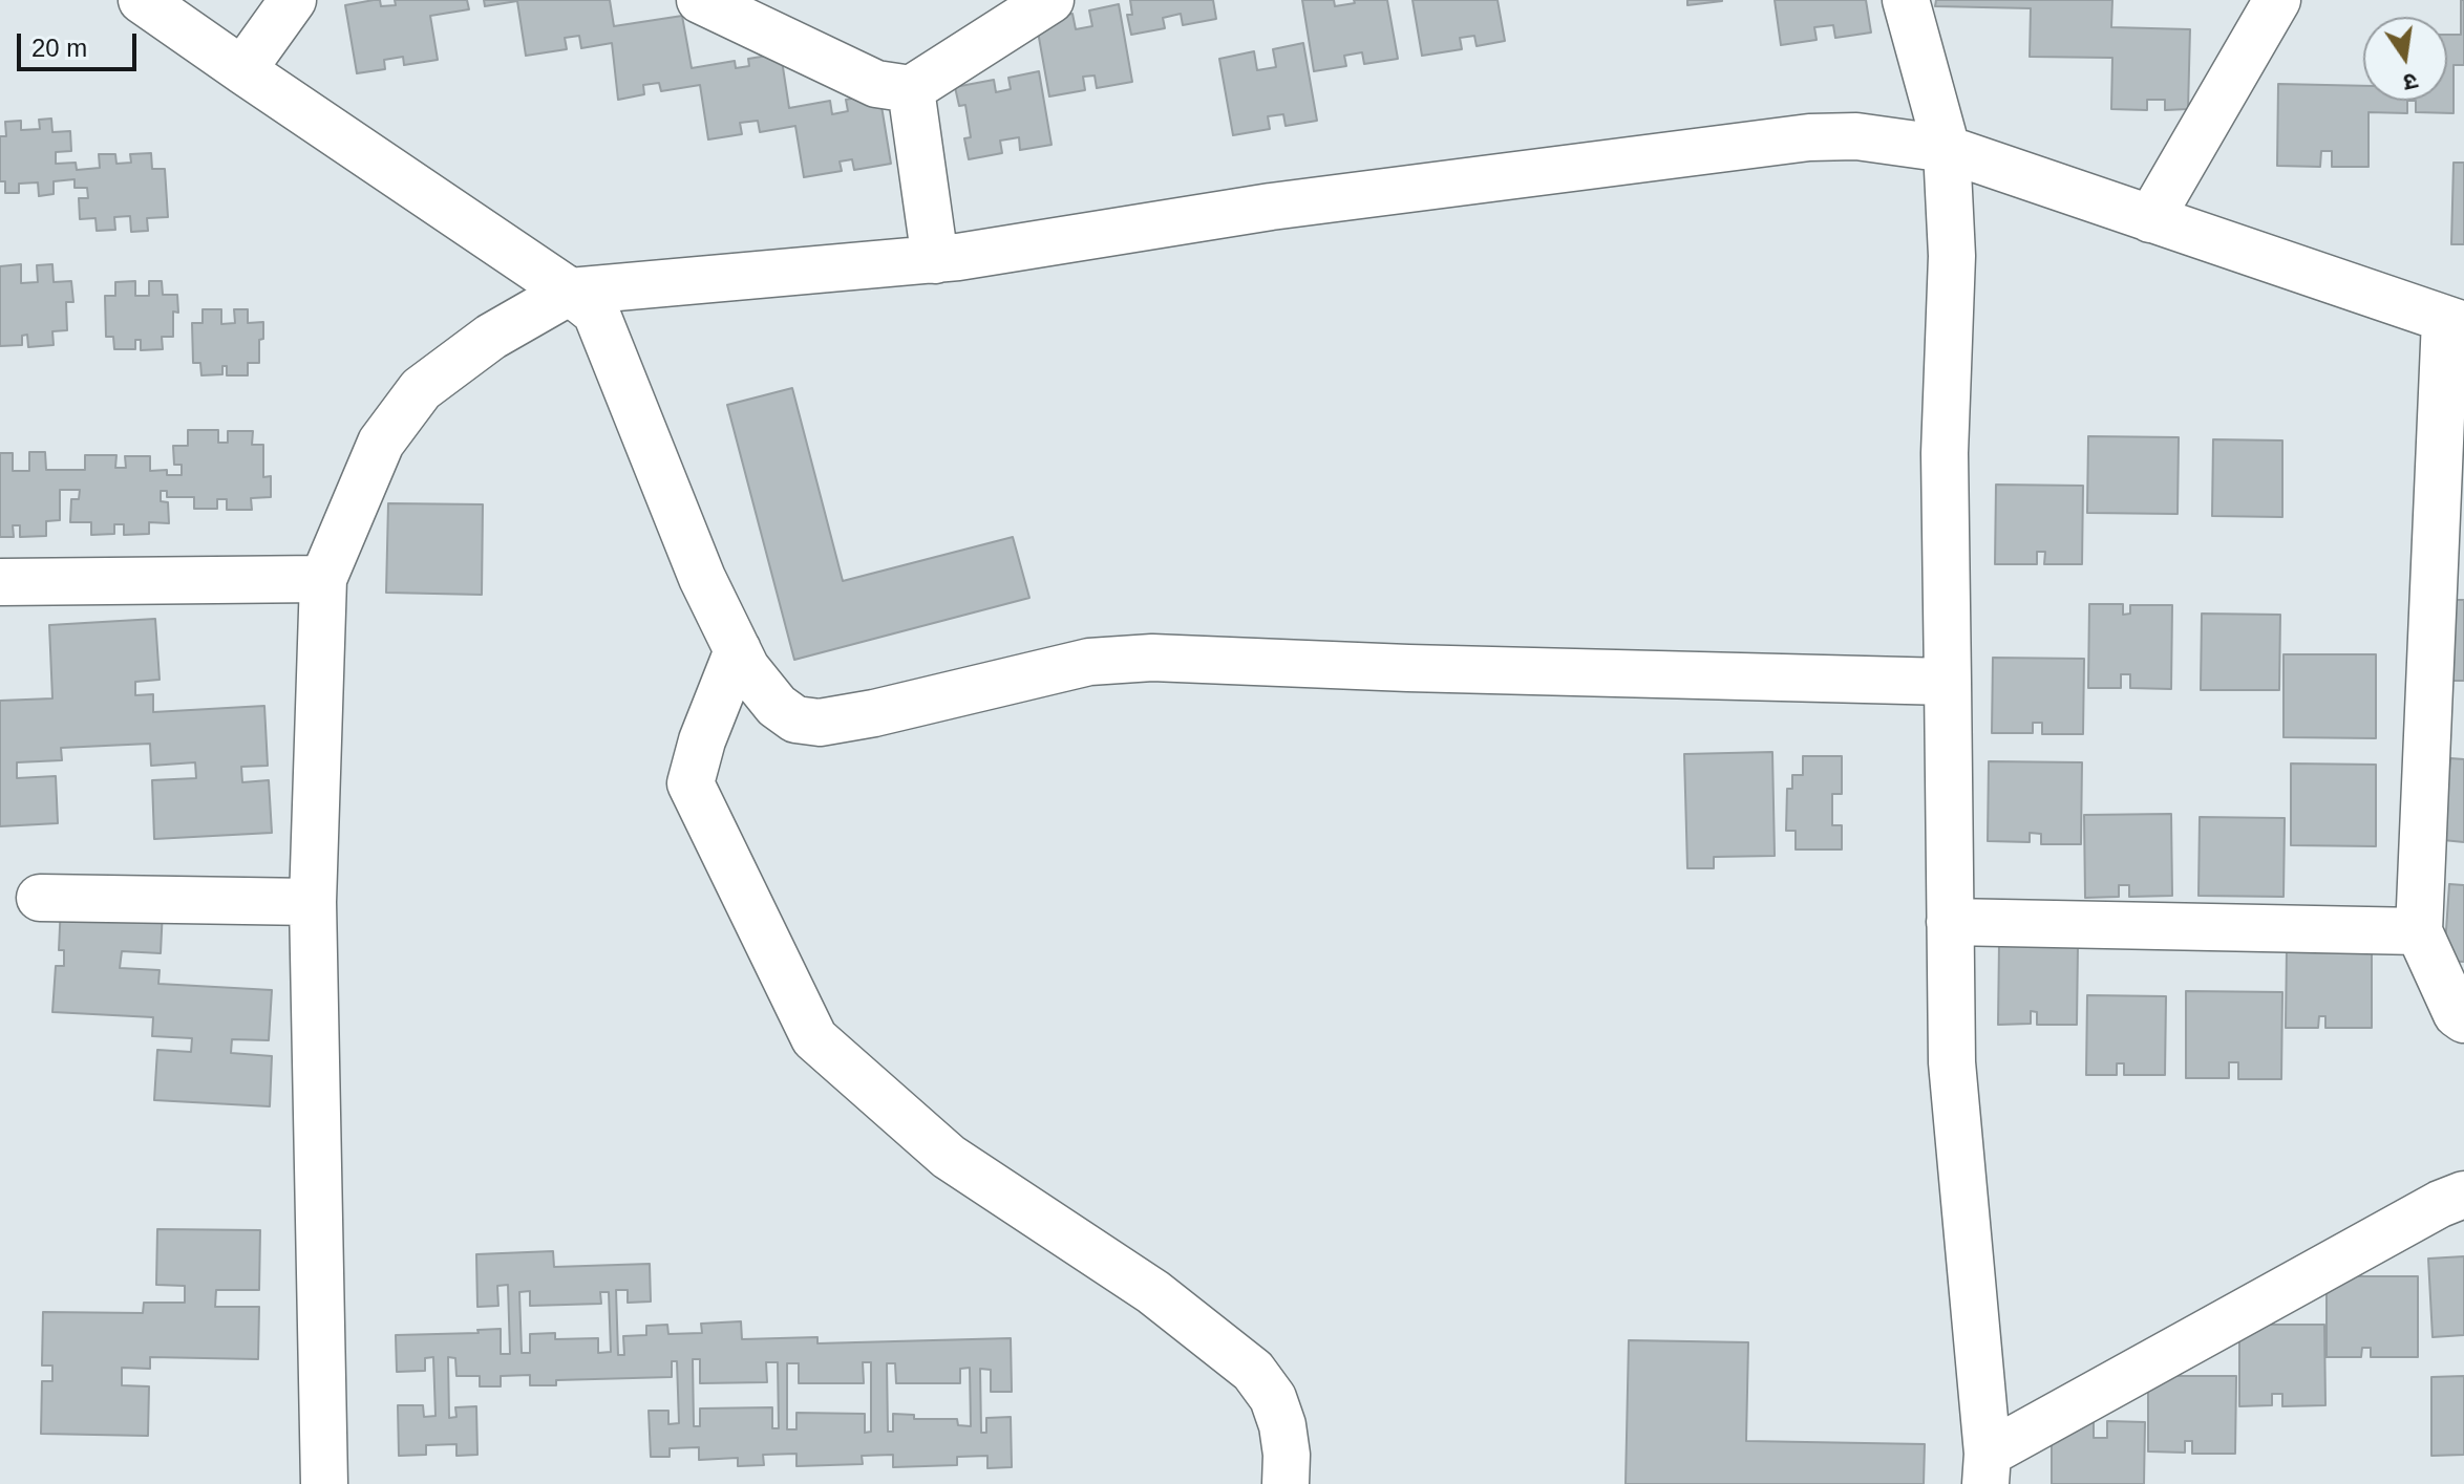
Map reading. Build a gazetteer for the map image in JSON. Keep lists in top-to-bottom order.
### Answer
{
  "scale_bar": "20 m",
  "north": "bottom"
}
